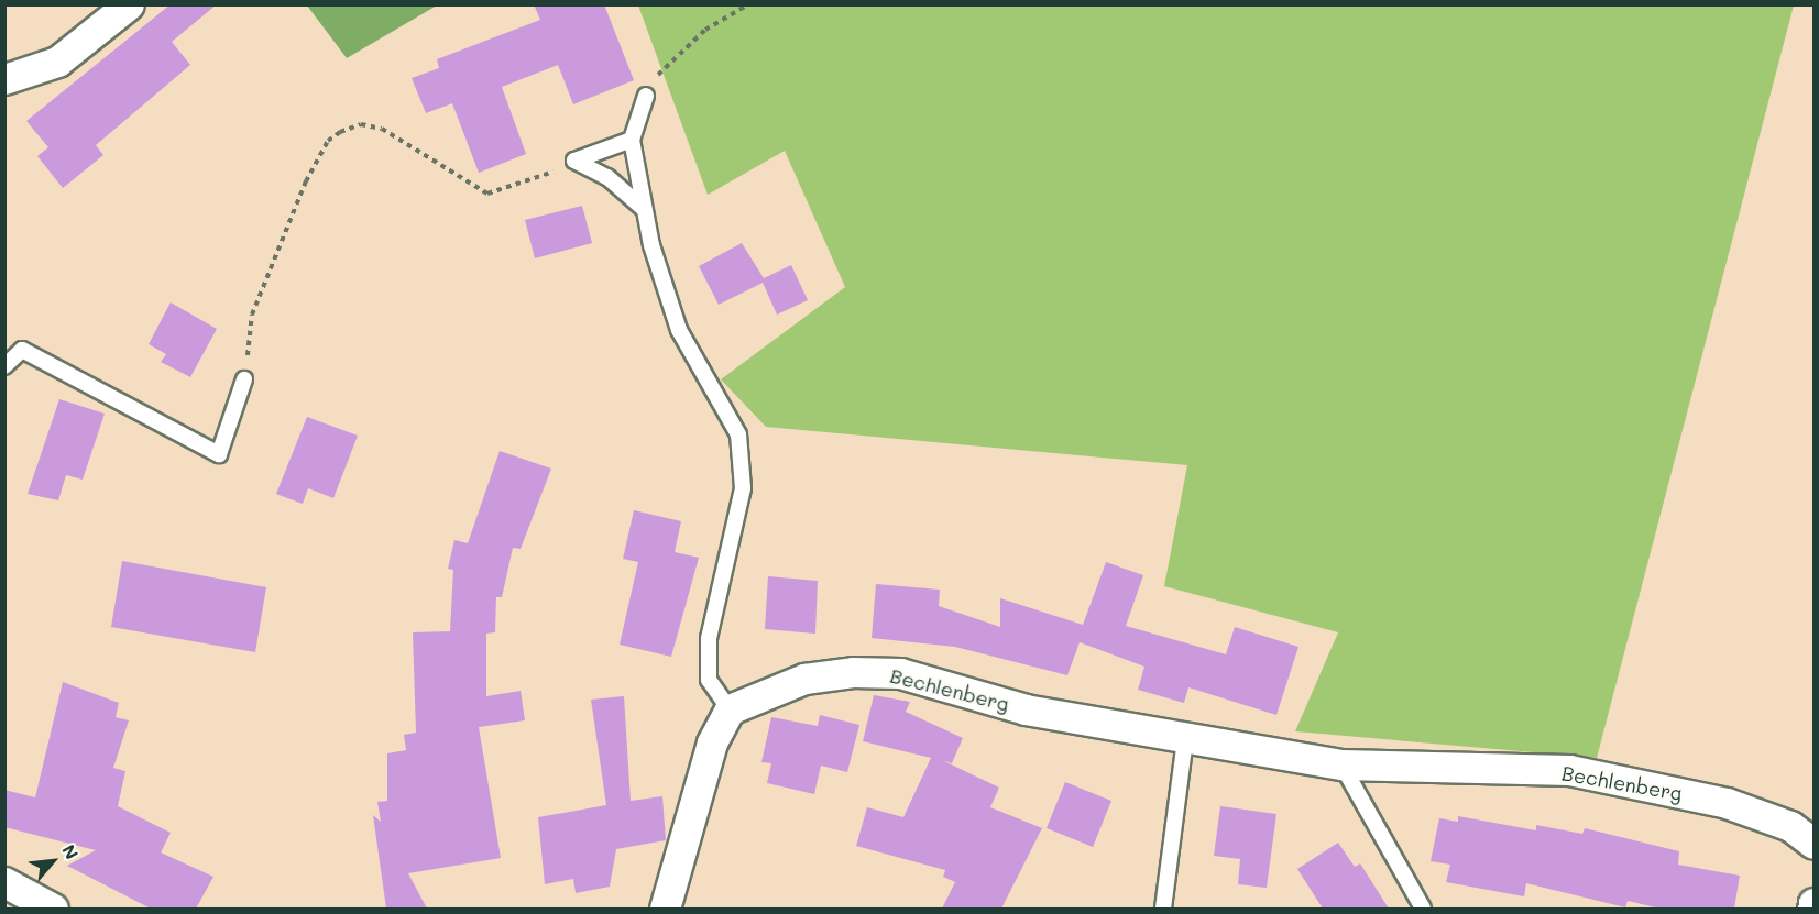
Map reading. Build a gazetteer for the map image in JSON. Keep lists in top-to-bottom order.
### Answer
{
  "streets": {
    "street": ["Bechlenberg"]
  },
  "north": "top right"
}
